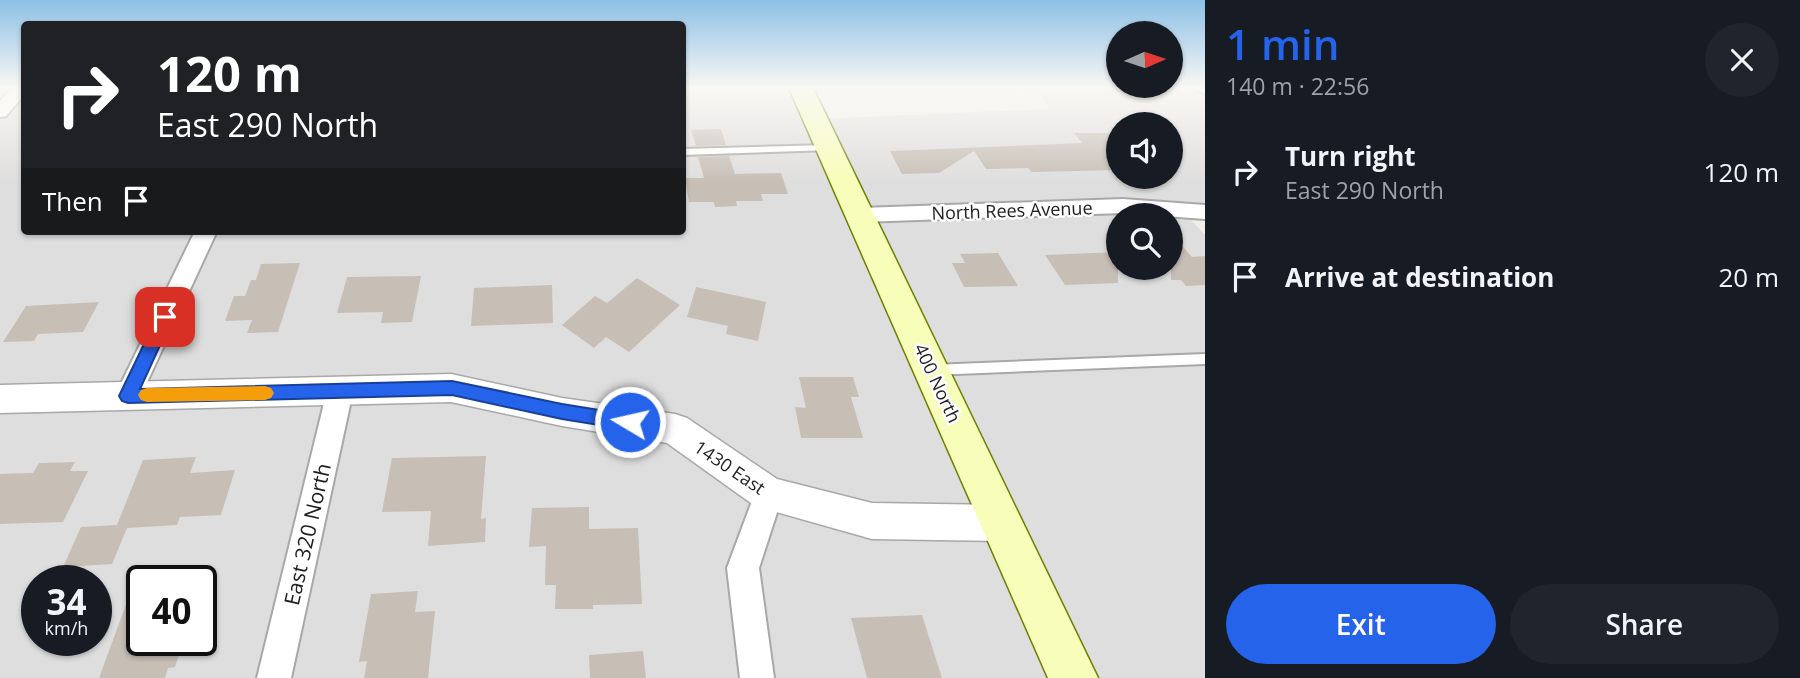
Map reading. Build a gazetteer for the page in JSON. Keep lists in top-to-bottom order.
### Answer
{
  "streets": {
    "main road": ["400 North"],
    "street": ["North Rees Avenue", "1430 East", "East 320 North"]
  },
  "crossings": [
    ["North Rees Avenue", "400 North"],
    ["400 North", "1430 East"],
    ["1430 East", "East 320 North"]
  ],
  "north": "right",
  "page": {
    "heading": ["1 min", "140 m · 22:56"],
    "turn": ["120 m", "East 290 North"],
    "list": [
      {
        "name": "Turn right",
        "note": "East 290 North",
        "value": "120 m"
      },
      {
        "name": "Arrive at destination",
        "value": "20 m"
      }
    ],
    "then": "Then",
    "speed": "34 km/h",
    "limit": "40",
    "buttons": ["Exit", "Share"]
  }
}
